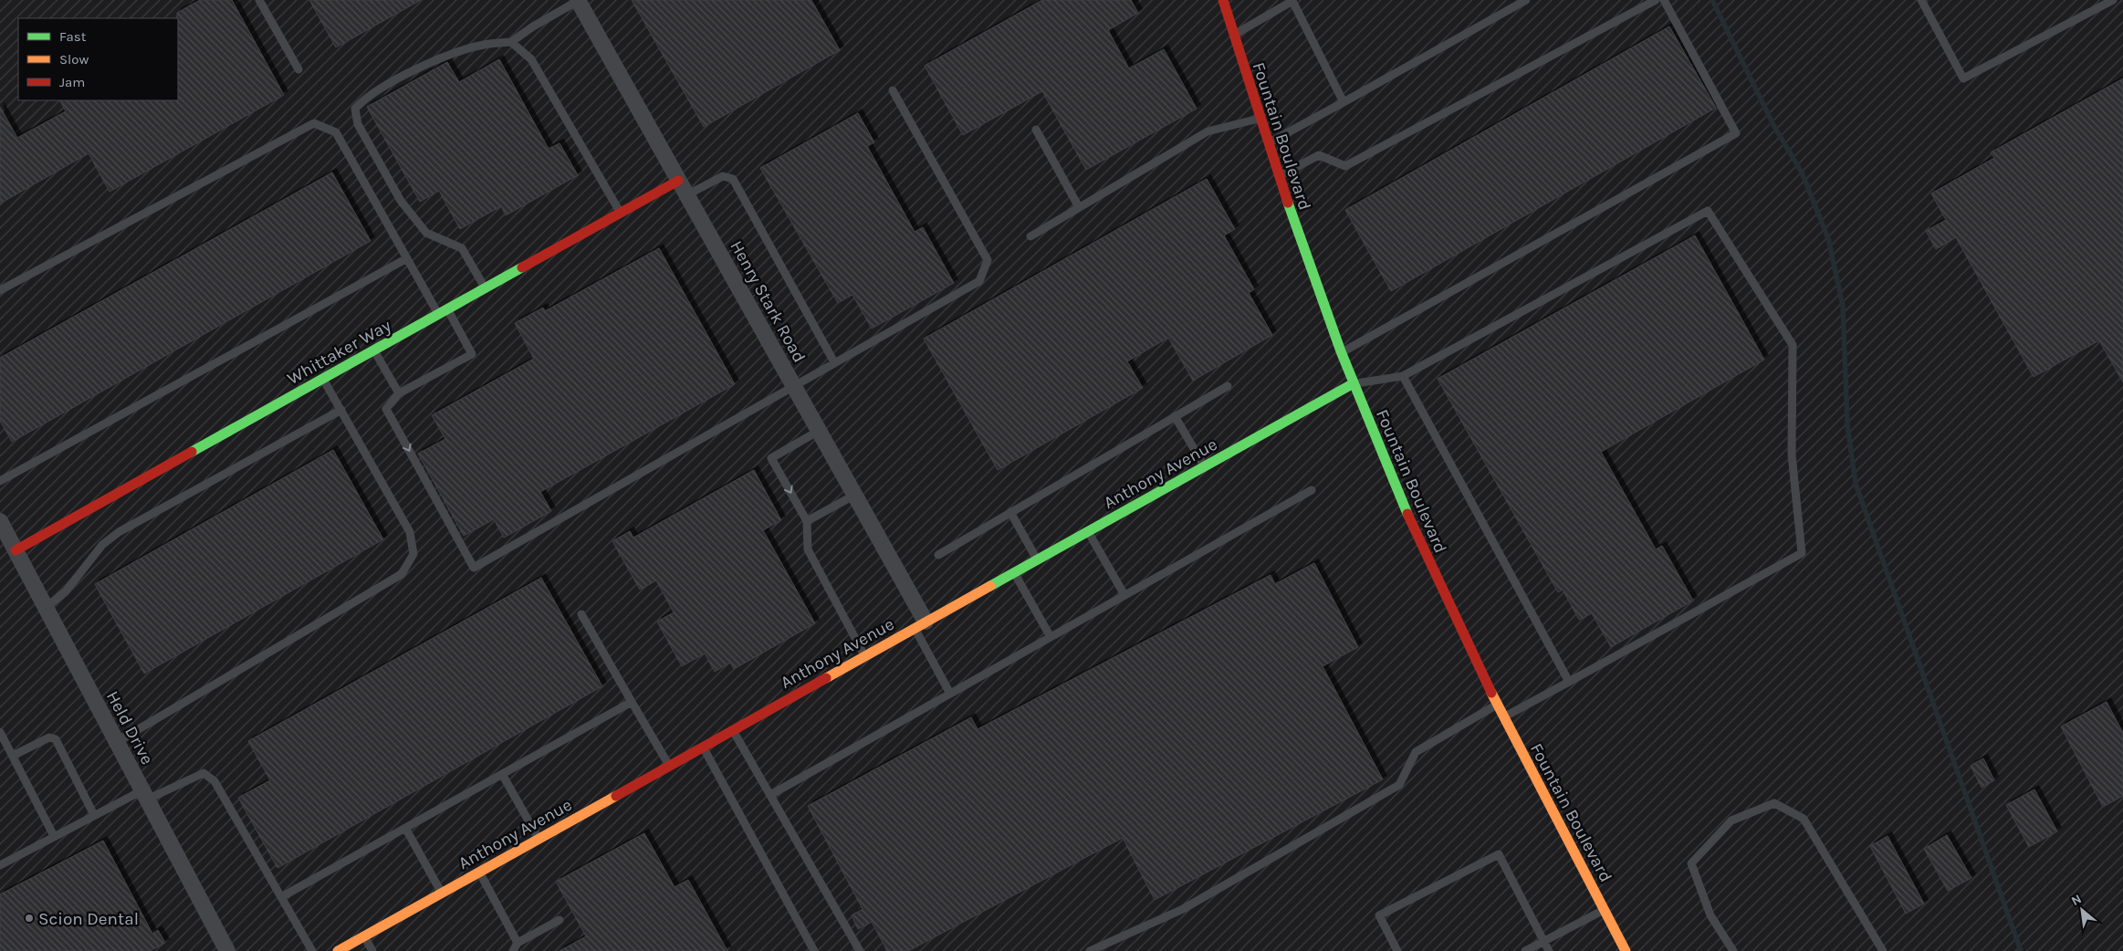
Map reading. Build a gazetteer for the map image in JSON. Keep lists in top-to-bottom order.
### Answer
{
  "streets": {
    "street": [
      "Fountain Boulevard",
      "Henry Stark Road",
      "Whittaker Way",
      "Anthony Avenue",
      "Held Drive"
    ]
  },
  "crossings": [
    ["Fountain Boulevard", "Anthony Avenue"],
    ["Henry Stark Road", "Whittaker Way"],
    ["Henry Stark Road", "Anthony Avenue"],
    ["Whittaker Way", "Held Drive"]
  ],
  "places": ["Scion Dental"],
  "legend": ["Fast", "Slow", "Jam"],
  "north": "top left"
}
